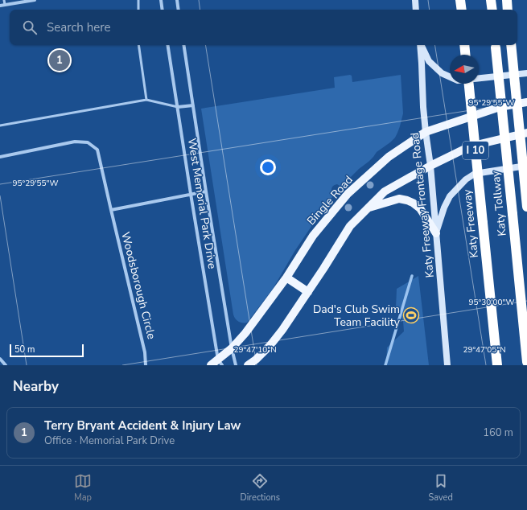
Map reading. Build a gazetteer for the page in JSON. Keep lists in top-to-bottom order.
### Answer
{
  "streets": {
    "highway": ["I 10", "Katy Tollway", "Katy Freeway"],
    "main road": ["Bingle Road", "Katy Freeway Frontage Road"],
    "street": ["West Memorial Park Drive", "Woodsborough Circle"]
  },
  "crossings": [
    ["Bingle Road", "West Memorial Park Drive"],
    ["Bingle Road", "Katy Freeway Frontage Road"]
  ],
  "places": {
    "sports": ["Dad's Club Swim Team Facility"]
  },
  "scale_bar": "50 m",
  "north": "left",
  "page": {
    "search": "Search here",
    "pins": "1",
    "scale": "50 m",
    "heading": "Nearby",
    "list": [
      {
        "mark": "1",
        "name": "Terry Bryant Accident & Injury Law",
        "note": "Office · Memorial Park Drive",
        "value": "160 m"
      }
    ],
    "nav": ["Map", "Directions", "Saved"]
  },
  "coordinates": [
    "95°29'55\"W",
    "95°30'00\"W",
    "29°47'10\"N",
    "29°47'05\"N"
  ]
}
